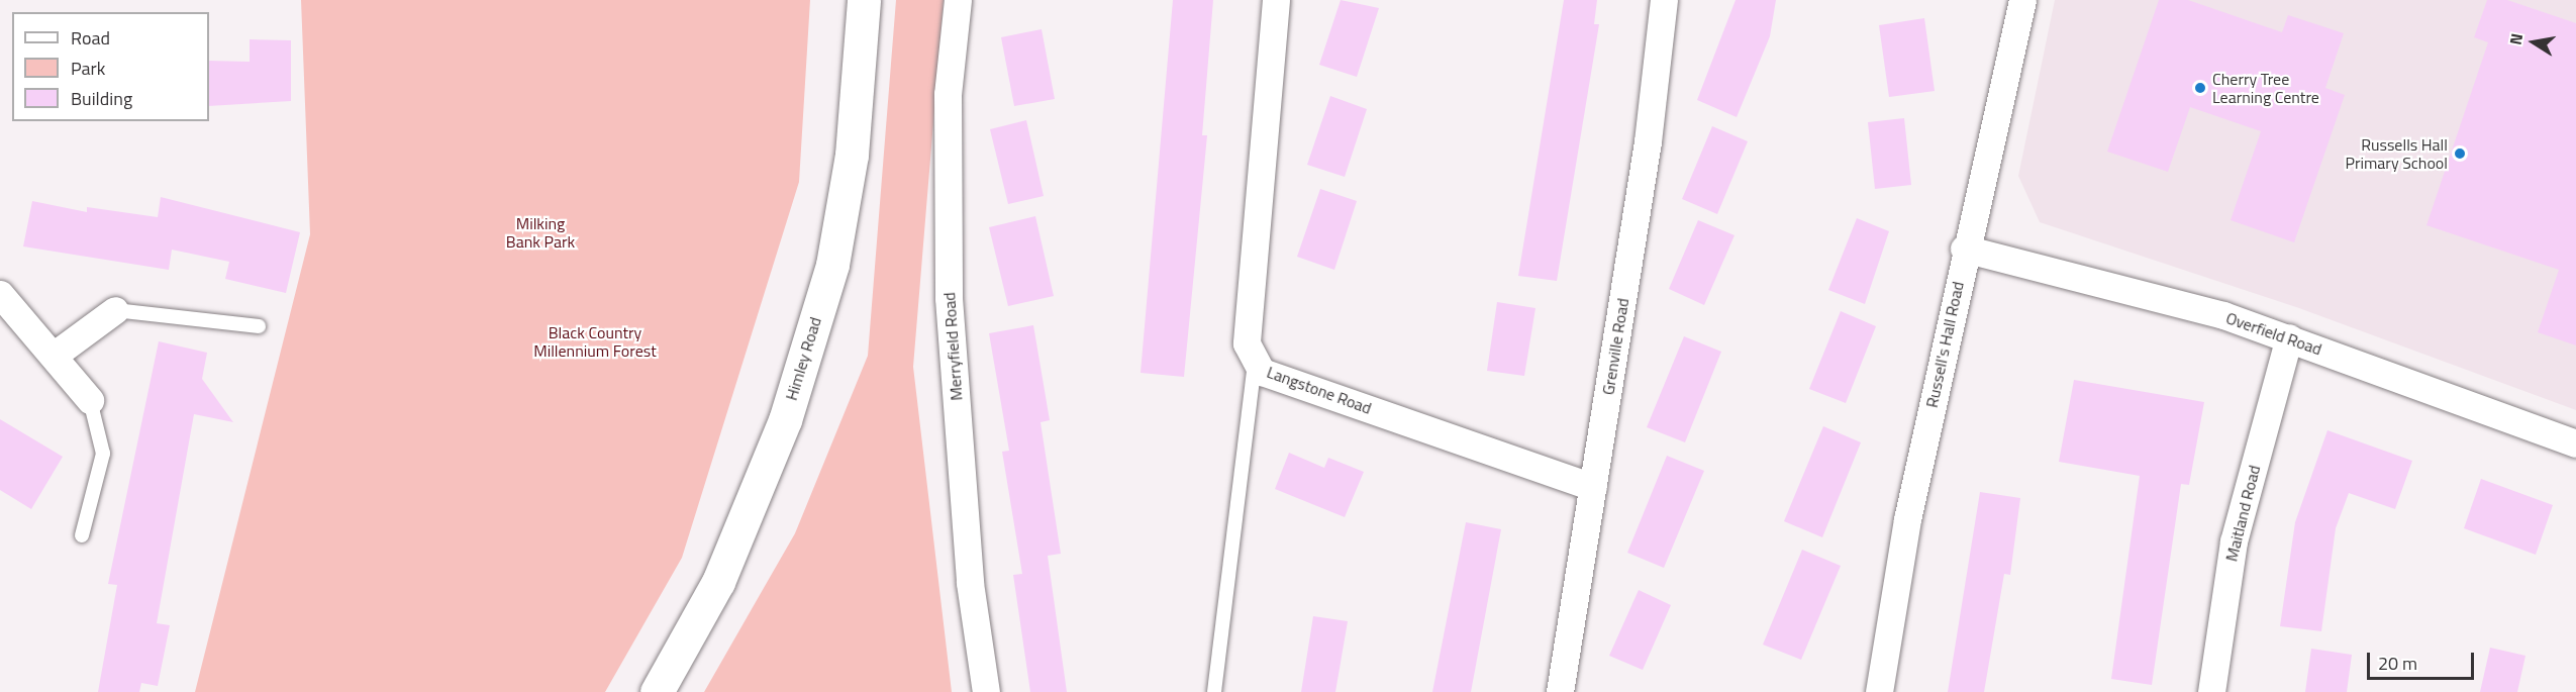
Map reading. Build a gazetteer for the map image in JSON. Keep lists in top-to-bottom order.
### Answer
{
  "streets": {
    "main road": ["Himley Road"],
    "street": [
      "Overfield Road",
      "Russell's Hall Road",
      "Merryfield Road",
      "Grenville Road",
      "Langstone Road",
      "Maitland Road"
    ]
  },
  "crossings": [
    ["Overfield Road", "Russell's Hall Road"],
    ["Overfield Road", "Maitland Road"],
    ["Grenville Road", "Langstone Road"]
  ],
  "parks": ["Milking Bank Park", "Black Country Millennium Forest"],
  "places": ["Cherry Tree Learning Centre", "Russells Hall Primary School"],
  "legend": ["Road", "Park", "Building"],
  "scale_bar": "20 m",
  "north": "left"
}
